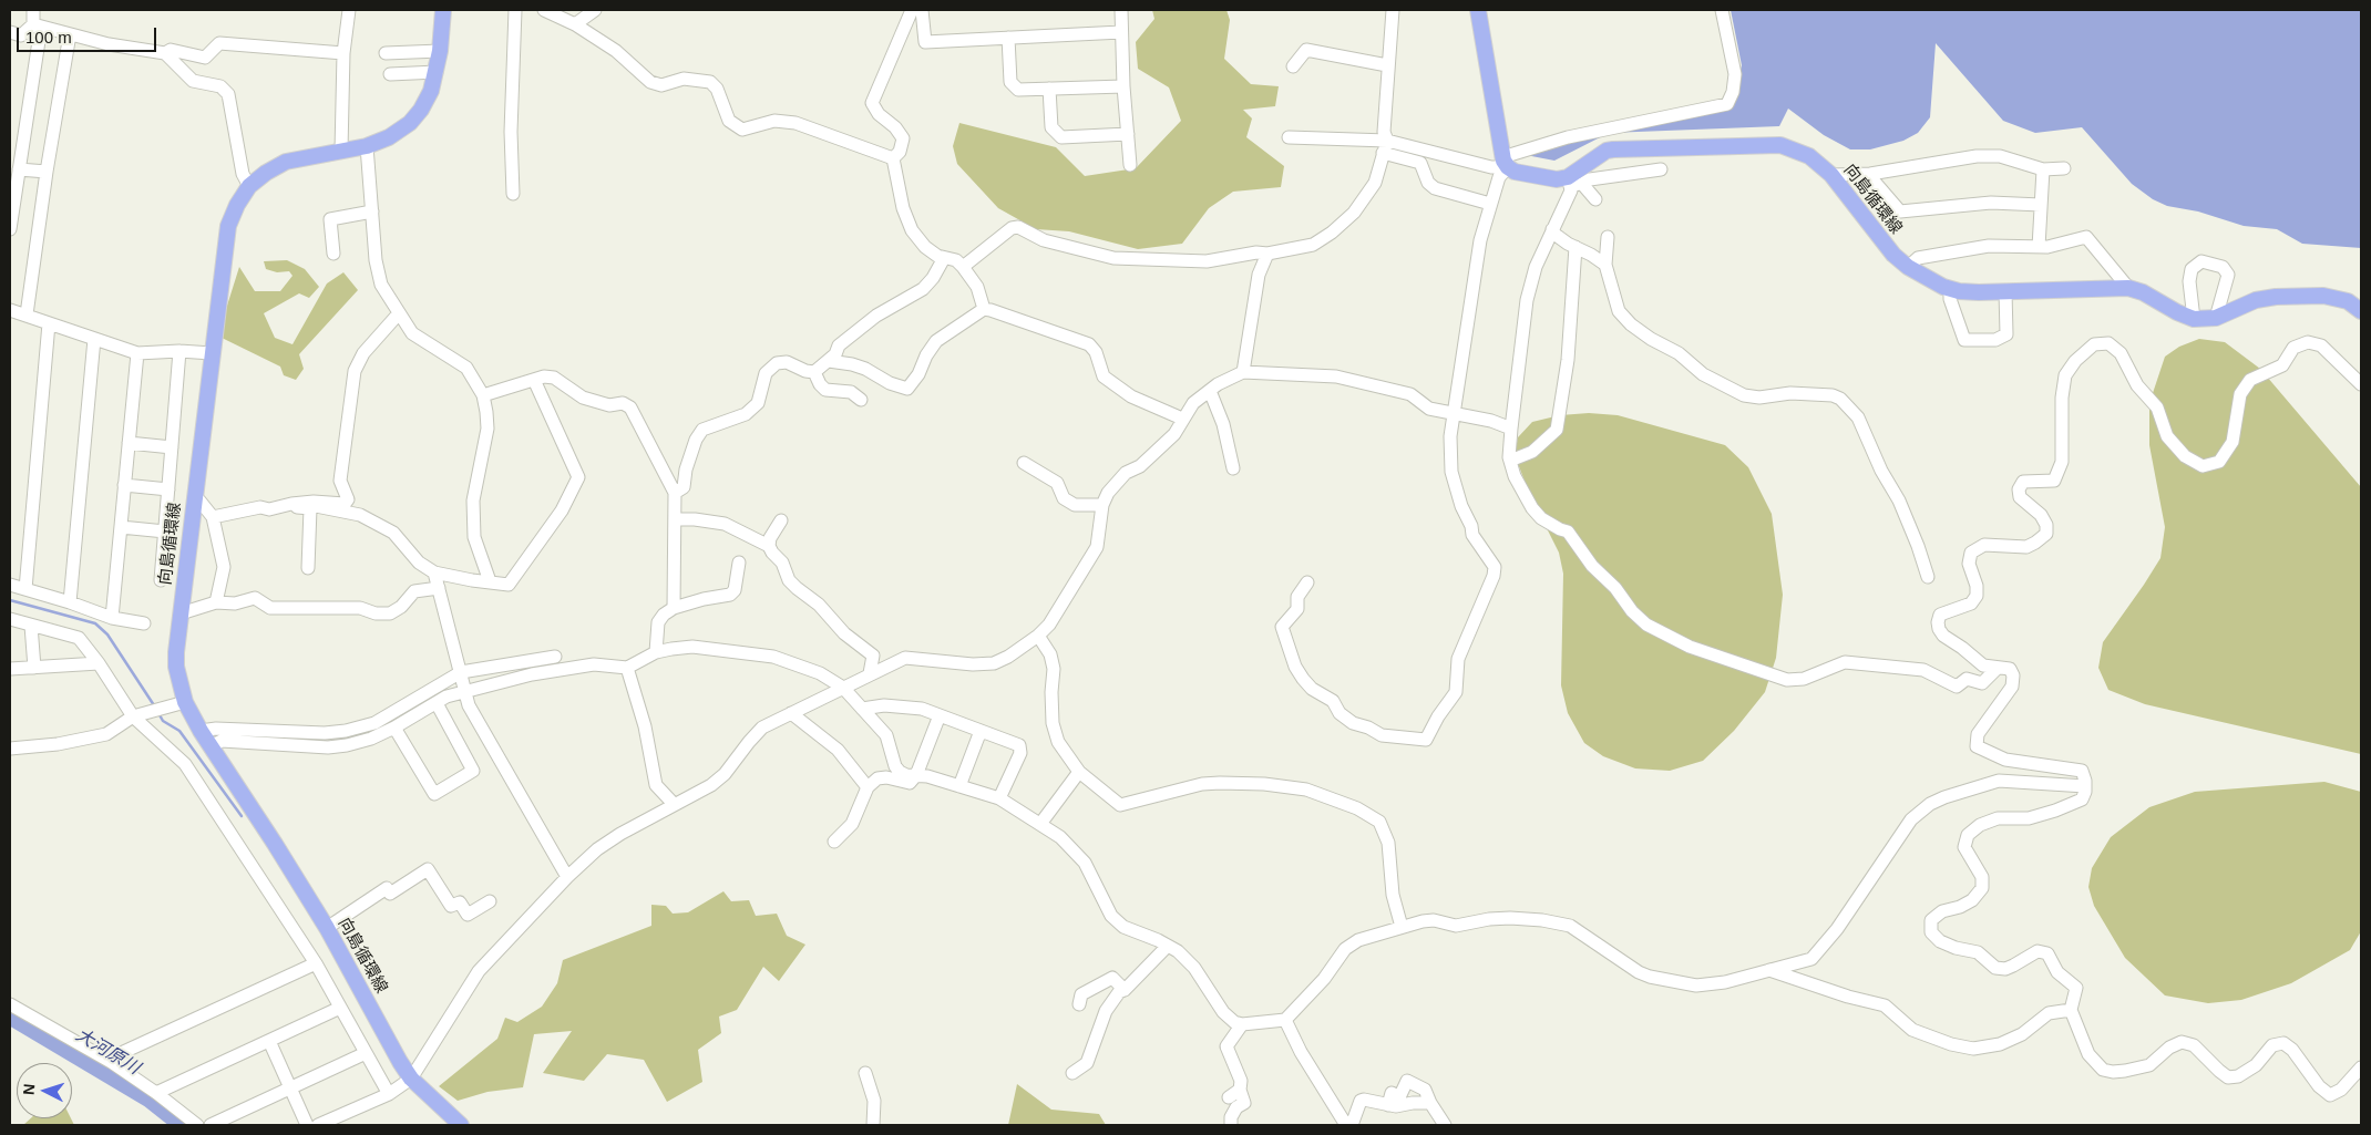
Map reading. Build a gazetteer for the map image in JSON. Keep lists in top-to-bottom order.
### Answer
{
  "streets": {
    "main road": ["向島循環線"]
  },
  "water": ["大河原川"],
  "scale_bar": "100 m",
  "north": "left"
}
